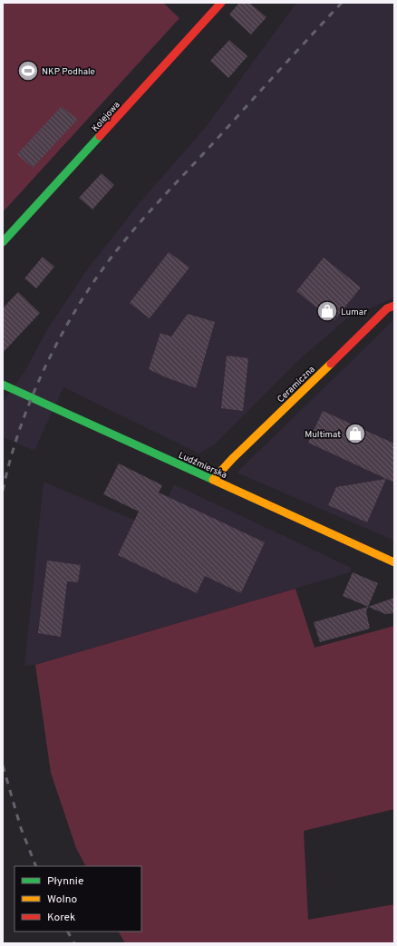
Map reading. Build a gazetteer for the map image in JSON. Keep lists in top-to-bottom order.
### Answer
{
  "streets": {
    "street": ["Kolejowa", "Ceramiczna", "Ludźmierska"]
  },
  "crossings": [
    ["Ceramiczna", "Ludźmierska"]
  ],
  "places": {
    "sports": ["NKP Podhale"],
    "shop": ["Lumar", "Multimat"]
  },
  "legend": ["Płynnie", "Wolno", "Korek"]
}
